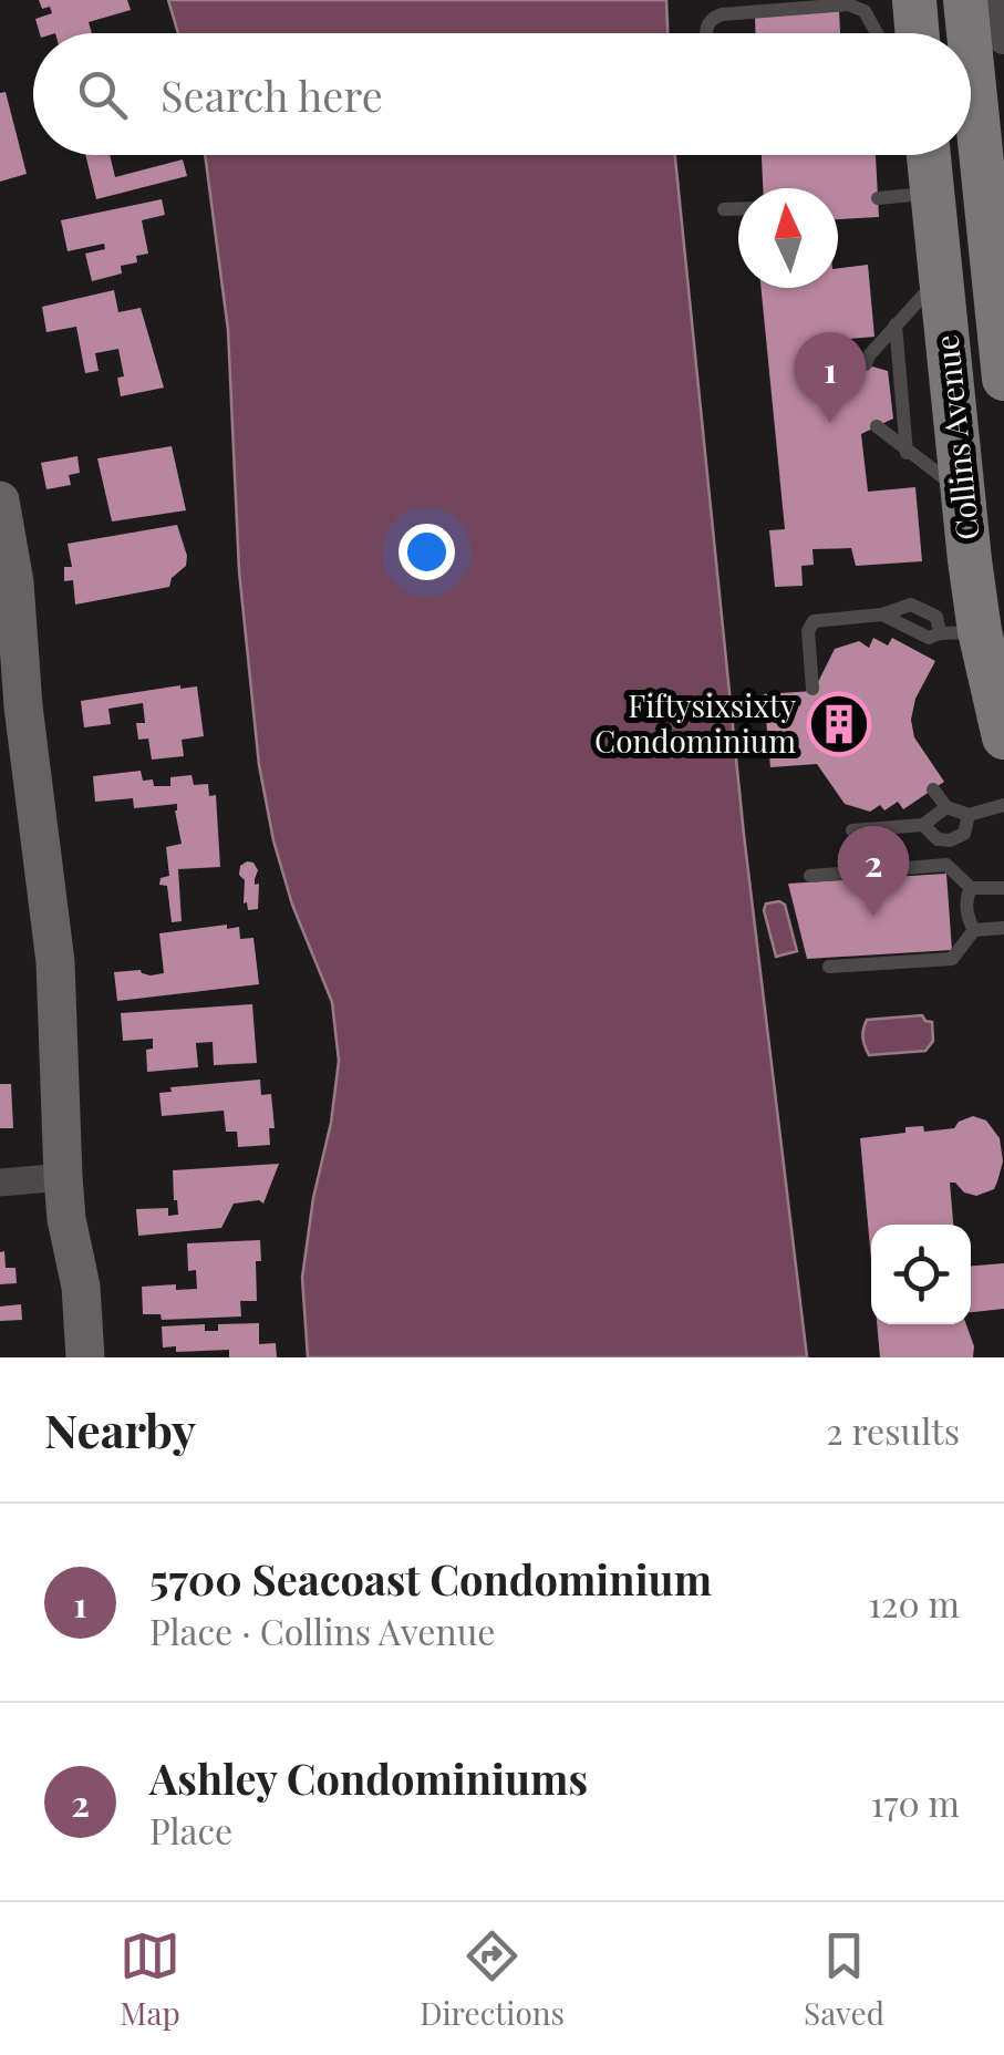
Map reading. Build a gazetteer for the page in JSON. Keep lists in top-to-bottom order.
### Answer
{
  "streets": {
    "main road": ["Collins Avenue"]
  },
  "places": {
    "building": ["Fiftysixsixty Condominium"]
  },
  "north": "top",
  "page": {
    "search": "Search here",
    "pins": ["1", "2"],
    "heading": ["Nearby", "2 results"],
    "list": [
      {
        "mark": "1",
        "name": "5700 Seacoast Condominium",
        "note": "Place · Collins Avenue",
        "value": "120 m"
      },
      {
        "mark": "2",
        "name": "Ashley Condominiums",
        "note": "Place",
        "value": "170 m"
      }
    ],
    "nav": ["Map", "Directions", "Saved"]
  }
}
